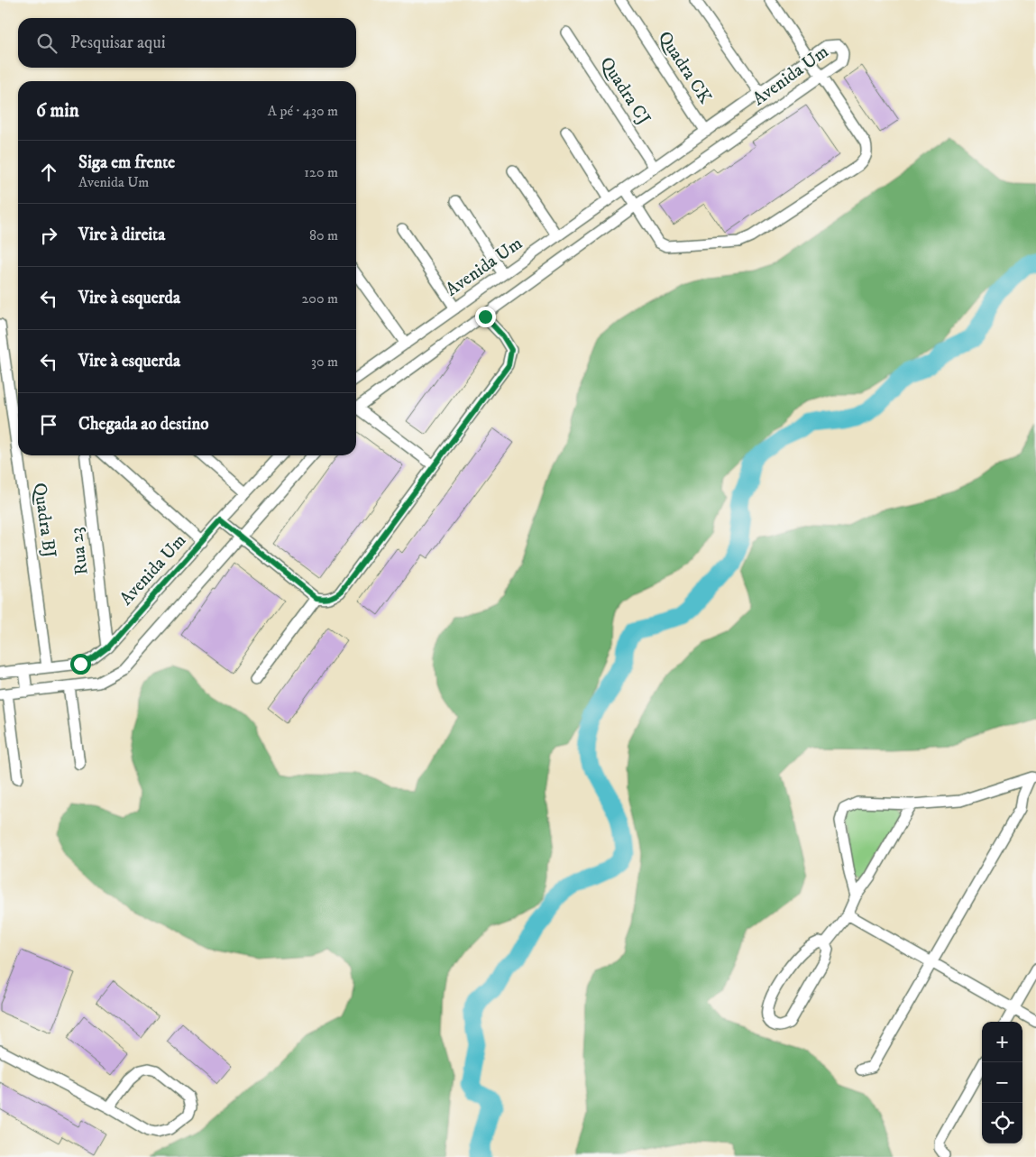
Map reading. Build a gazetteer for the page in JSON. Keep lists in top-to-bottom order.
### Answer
{
  "streets": {
    "street": [
      "Quadra CK",
      "Avenida Um",
      "Quadra CJ",
      "Quadra BJ",
      "Rua 23"
    ]
  },
  "crossings": [
    ["Quadra CK", "Avenida Um"],
    ["Avenida Um", "Quadra CJ"],
    ["Avenida Um", "Quadra BJ"],
    ["Avenida Um", "Rua 23"]
  ],
  "page": {
    "search": "Pesquisar aqui",
    "heading": ["6 min", "A pé · 430 m"],
    "list": [
      ["Siga em frente", "Avenida Um", "120 m"],
      ["Vire à direita", "80 m"],
      ["Vire à esquerda", "200 m"],
      ["Vire à esquerda", "30 m"],
      "Chegada ao destino"
    ],
    "map_buttons": ["+", "−"]
  }
}
